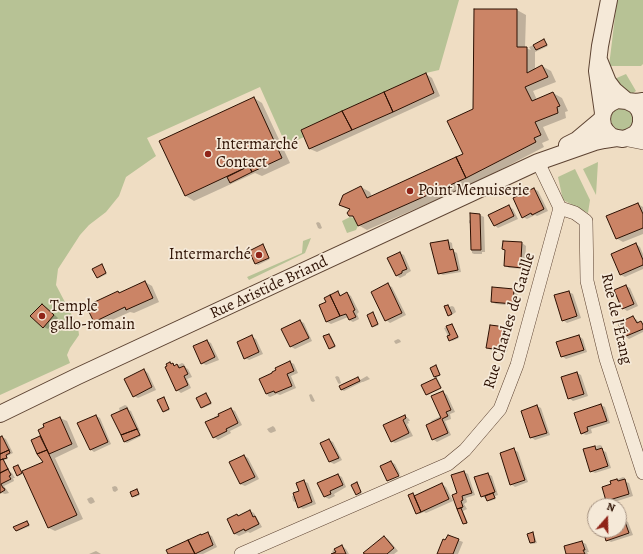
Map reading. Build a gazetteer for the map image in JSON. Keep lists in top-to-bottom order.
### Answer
{
  "streets": {
    "street": ["Rue Aristide Briand", "Rue de l'Étang", "Rue Charles de Gaulle"]
  },
  "crossings": [
    ["Rue de l'Étang", "Rue Charles de Gaulle"]
  ],
  "places": [
    "Intermarché Contact",
    "Point Menuiserie",
    "Intermarché",
    "Temple gallo-romain"
  ],
  "north": "top"
}
